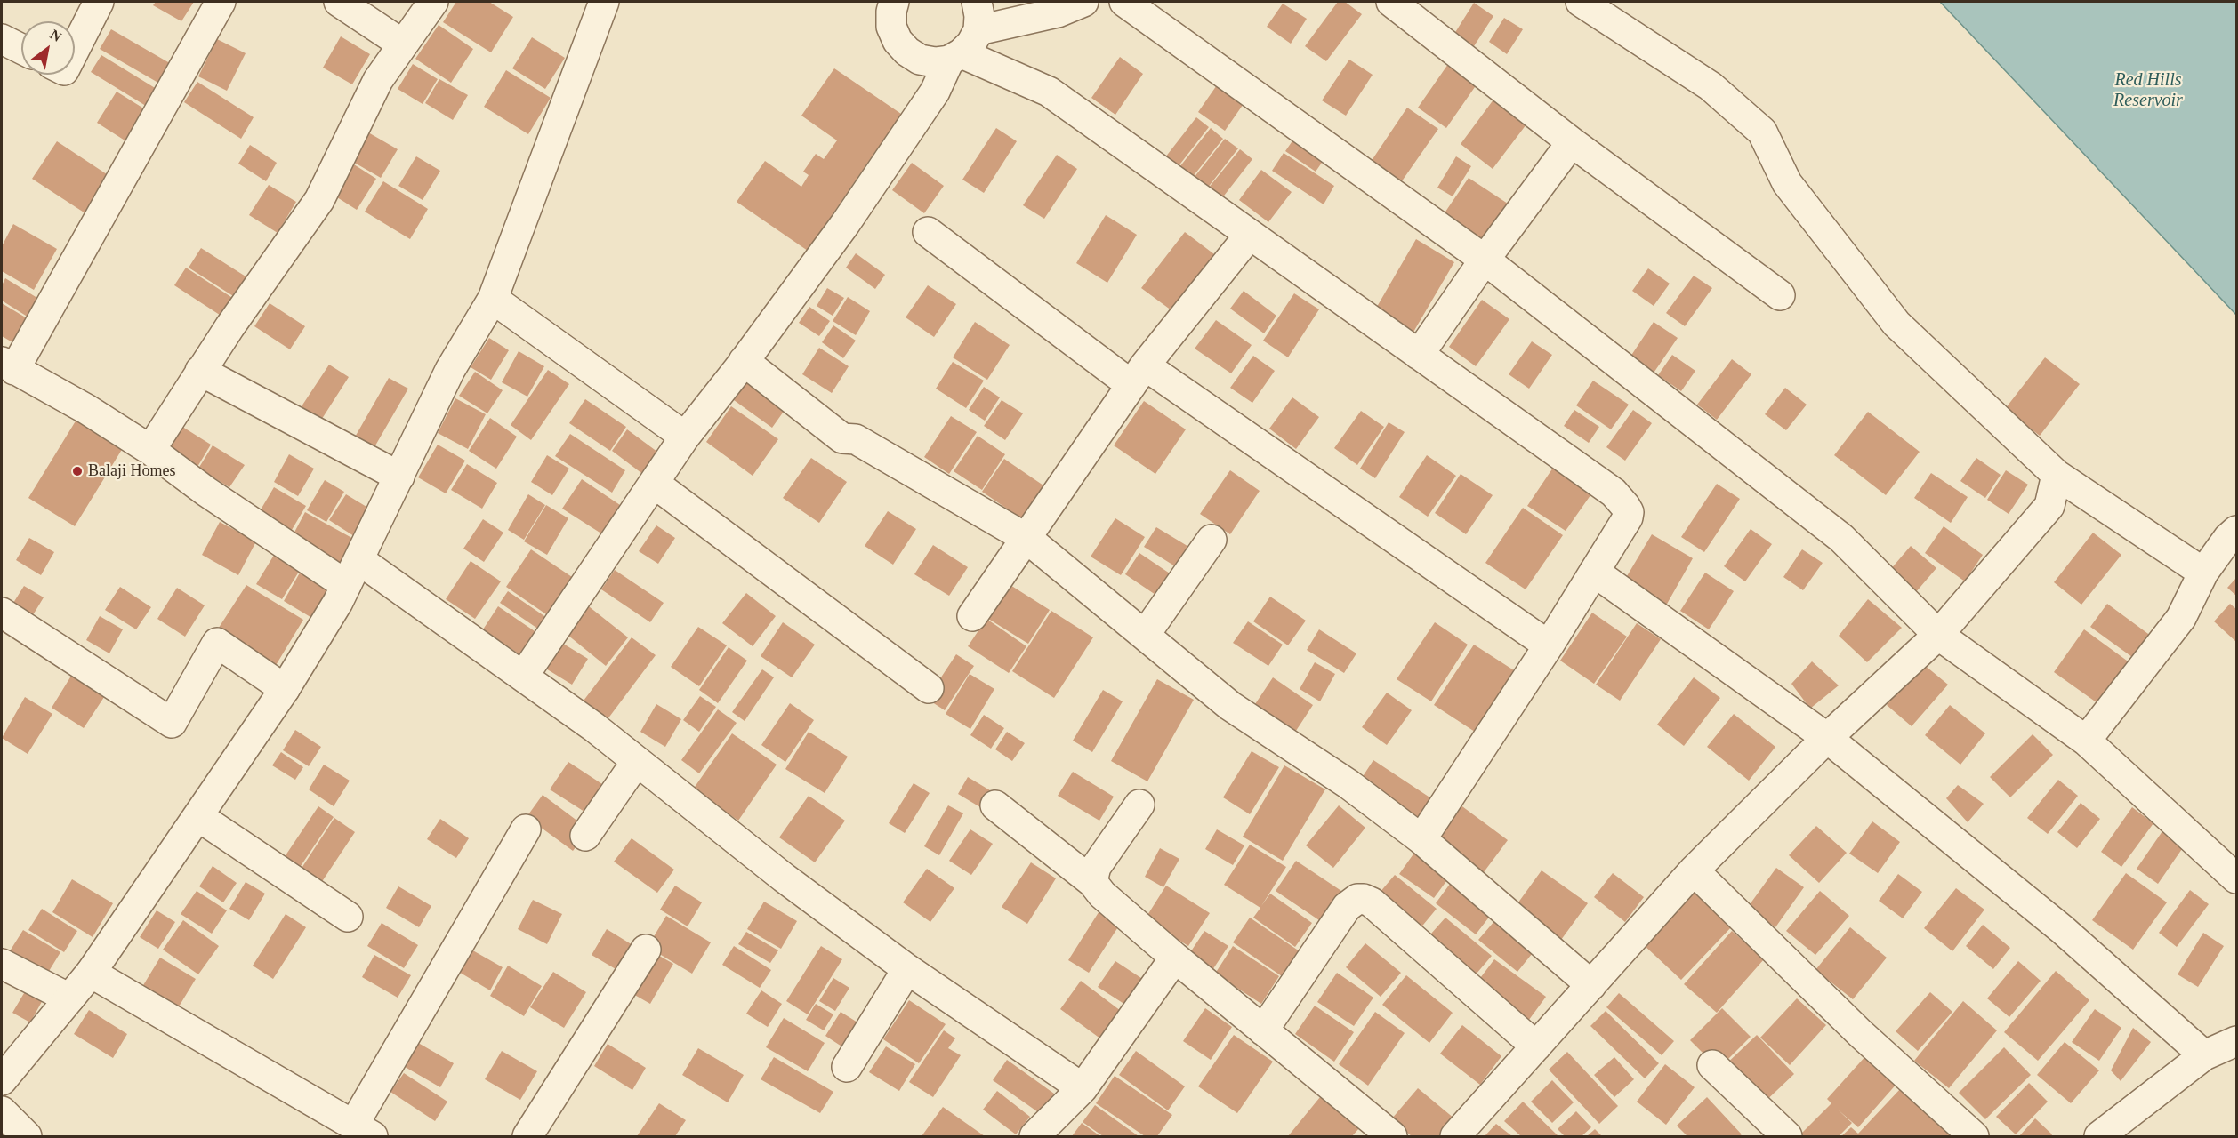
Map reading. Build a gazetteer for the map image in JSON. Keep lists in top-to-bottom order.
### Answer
{
  "water": ["Red Hills Reservoir"],
  "places": ["Balaji Homes"],
  "north": "top right"
}
